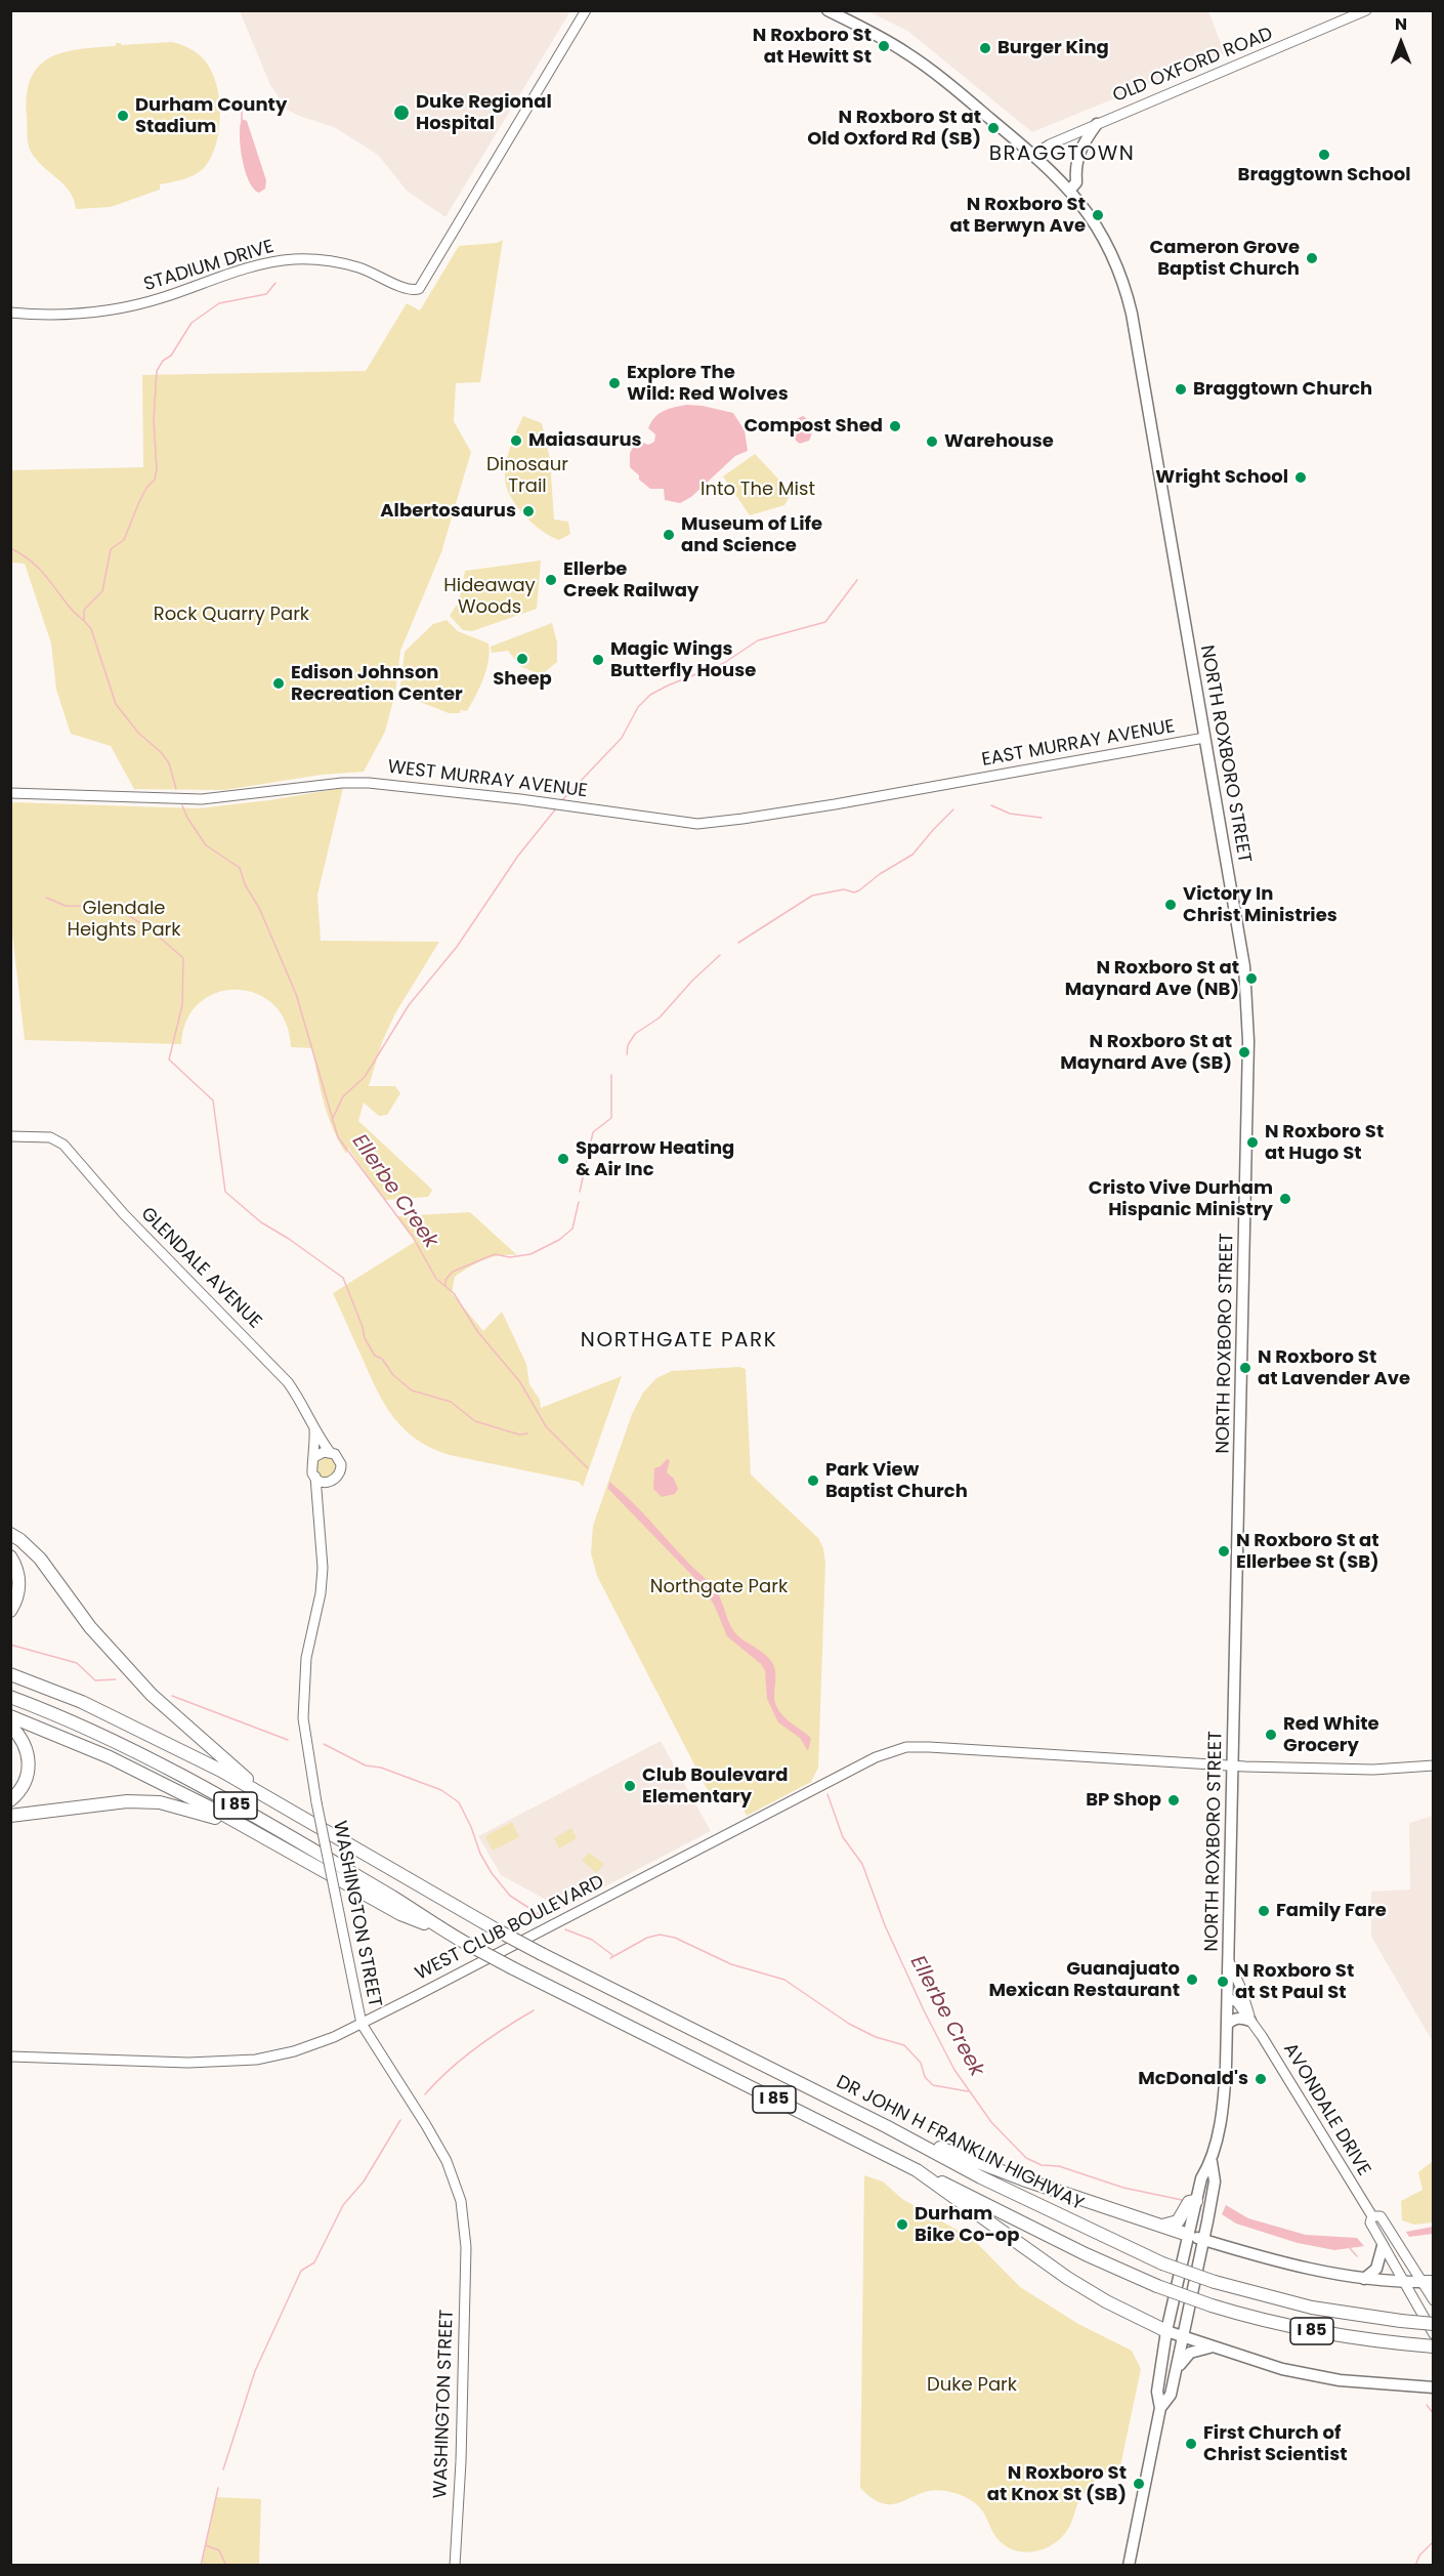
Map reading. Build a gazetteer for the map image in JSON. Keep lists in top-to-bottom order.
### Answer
{
  "streets": {
    "highway": ["I 85", "DR JOHN H FRANKLIN HIGHWAY"],
    "main road": ["NORTH ROXBORO STREET"],
    "street": [
      "OLD OXFORD ROAD",
      "STADIUM DRIVE",
      "EAST MURRAY AVENUE",
      "WEST MURRAY AVENUE",
      "GLENDALE AVENUE",
      "WASHINGTON STREET",
      "WEST CLUB BOULEVARD",
      "AVONDALE DRIVE"
    ]
  },
  "crossings": [
    ["OLD OXFORD ROAD", "NORTH ROXBORO STREET"],
    ["EAST MURRAY AVENUE", "NORTH ROXBORO STREET"],
    ["EAST MURRAY AVENUE", "WEST MURRAY AVENUE"],
    ["NORTH ROXBORO STREET", "WEST CLUB BOULEVARD"],
    ["NORTH ROXBORO STREET", "AVONDALE DRIVE"],
    ["GLENDALE AVENUE", "WASHINGTON STREET"],
    ["I 85", "DR JOHN H FRANKLIN HIGHWAY"],
    ["WASHINGTON STREET", "WEST CLUB BOULEVARD"]
  ],
  "districts": ["BRAGGTOWN", "NORTHGATE PARK"],
  "water": ["Ellerbe Creek"],
  "parks": [
    "Dinosaur Trail",
    "Into The Mist",
    "Hideaway Woods",
    "Rock Quarry Park",
    "Glendale Heights Park",
    "Northgate Park",
    "Duke Park"
  ],
  "places": [
    "N Roxboro St at Hewitt St",
    "Burger King",
    "Duke Regional Hospital",
    "Durham County Stadium",
    "N Roxboro St at Old Oxford Rd (SB)",
    "Braggtown School",
    "N Roxboro St at Berwyn Ave",
    "Cameron Grove Baptist Church",
    "Explore The Wild: Red Wolves",
    "Braggtown Church",
    "Compost Shed",
    "Maiasaurus",
    "Warehouse",
    "Wright School",
    "Albertosaurus",
    "Museum of Life and Science",
    "Ellerbe Creek Railway",
    "Sheep",
    "Magic Wings Butterfly House",
    "Edison Johnson Recreation Center",
    "Victory In Christ Ministries",
    "N Roxboro St at Maynard Ave (NB)",
    "N Roxboro St at Maynard Ave (SB)",
    "N Roxboro St at Hugo St",
    "Sparrow Heating & Air Inc",
    "Cristo Vive Durham Hispanic Ministry",
    "N Roxboro St at Lavender Ave",
    "Park View Baptist Church",
    "N Roxboro St at Ellerbee St (SB)",
    "Red White Grocery",
    "Club Boulevard Elementary",
    "BP Shop",
    "Family Fare",
    "Guanajuato Mexican Restaurant",
    "N Roxboro St at St Paul St",
    "McDonald's",
    "Durham Bike Co-op",
    "First Church of Christ Scientist",
    "N Roxboro St at Knox St (SB)"
  ],
  "north": "top"
}
